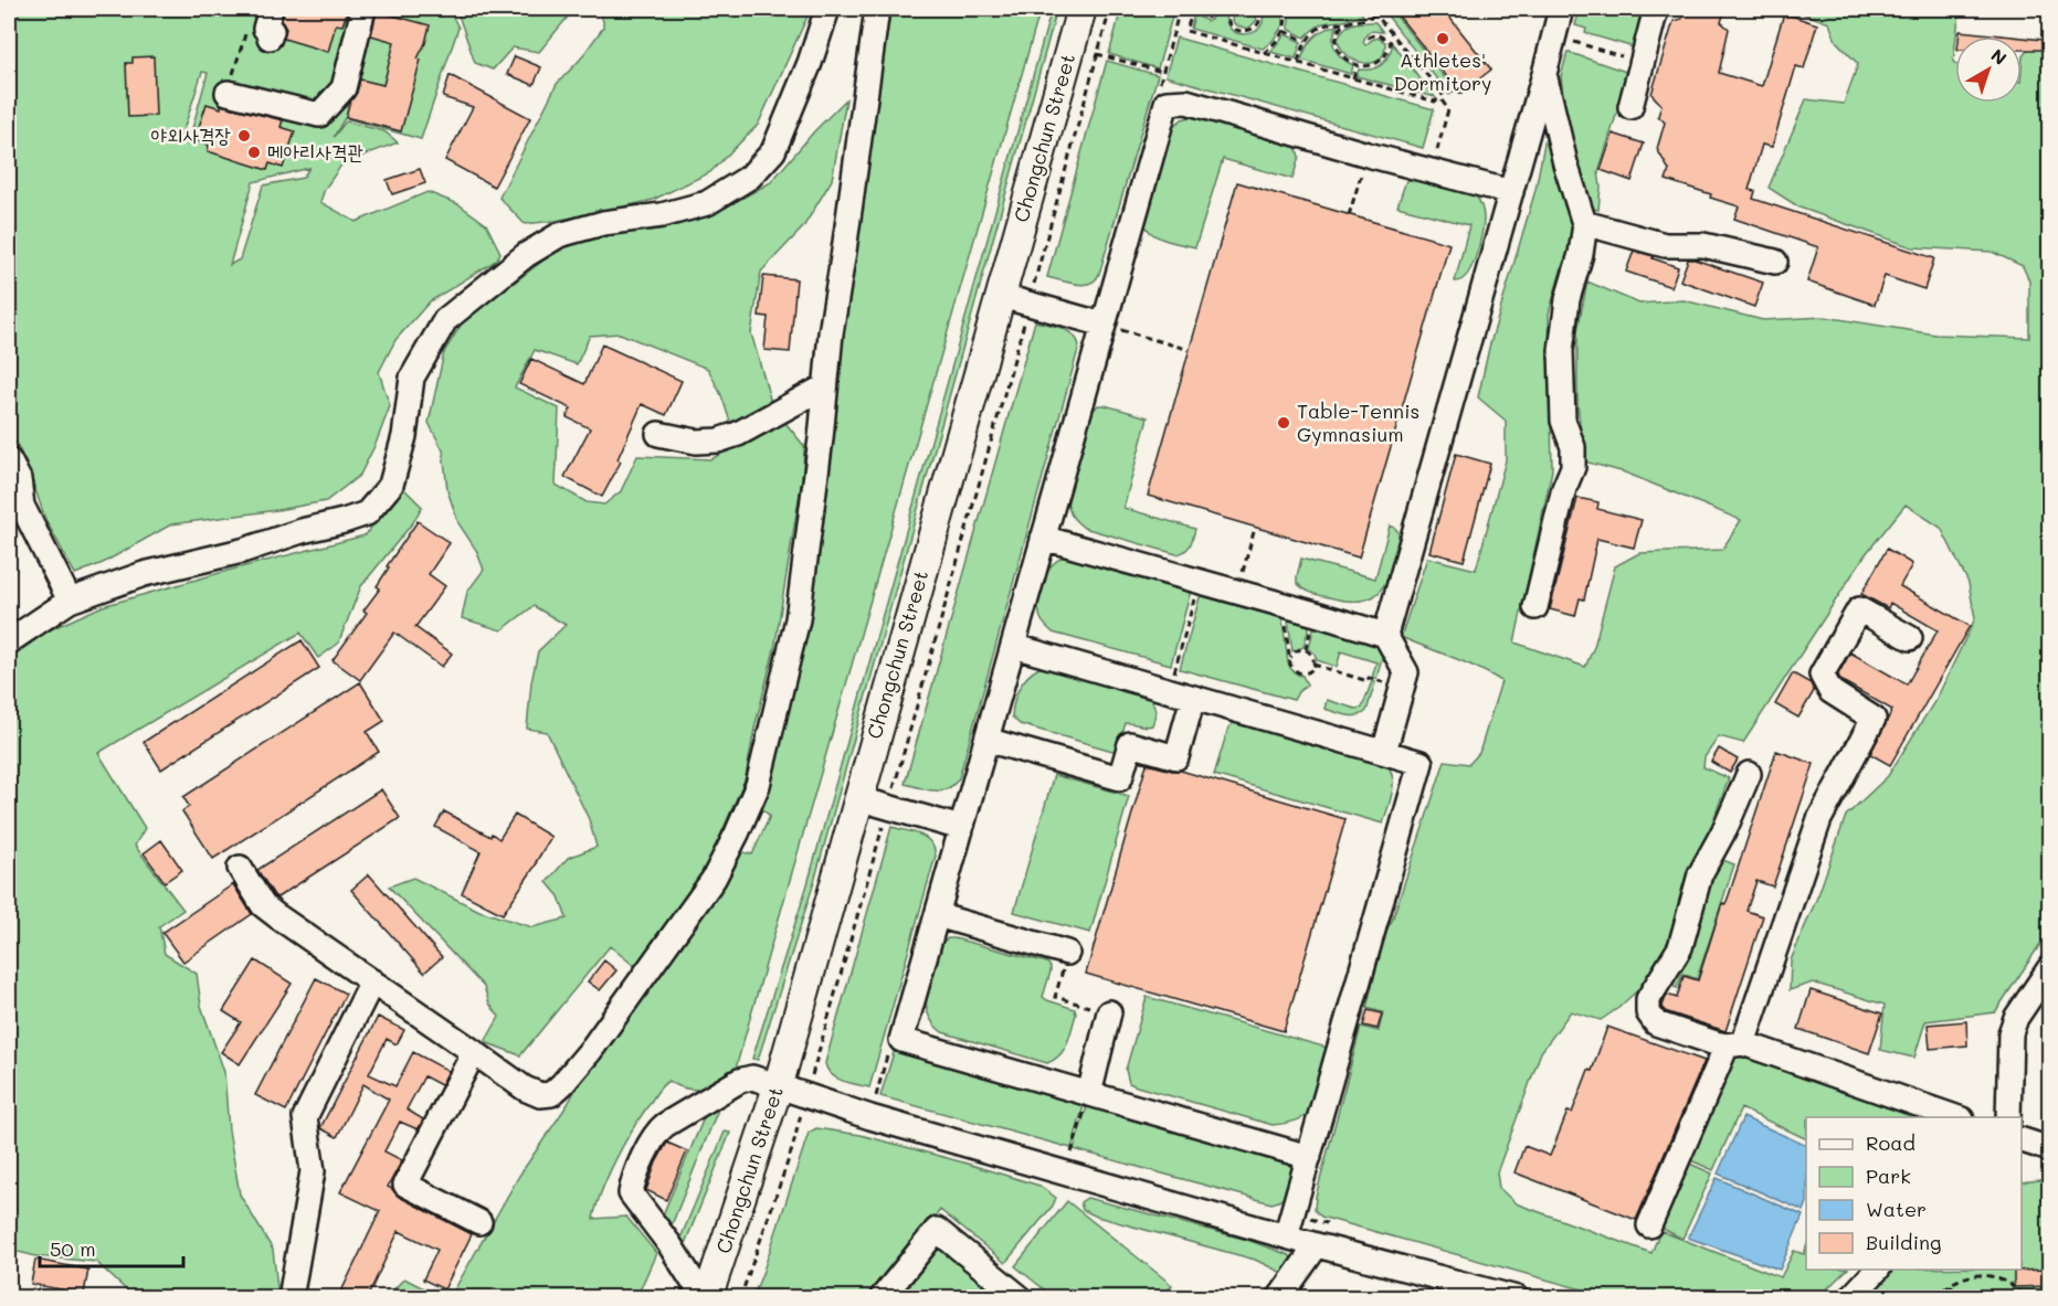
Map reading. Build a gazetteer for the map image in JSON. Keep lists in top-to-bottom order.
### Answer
{
  "streets": {
    "main road": ["Chongchun Street"]
  },
  "places": [
    "Athletes' Dormitory",
    "야외사격장",
    "메아리사격관",
    "Table-Tennis Gymnasium"
  ],
  "legend": [
    "Road",
    "Park",
    "Water",
    "Building"
  ],
  "scale_bar": "50 m",
  "north": "top right"
}
